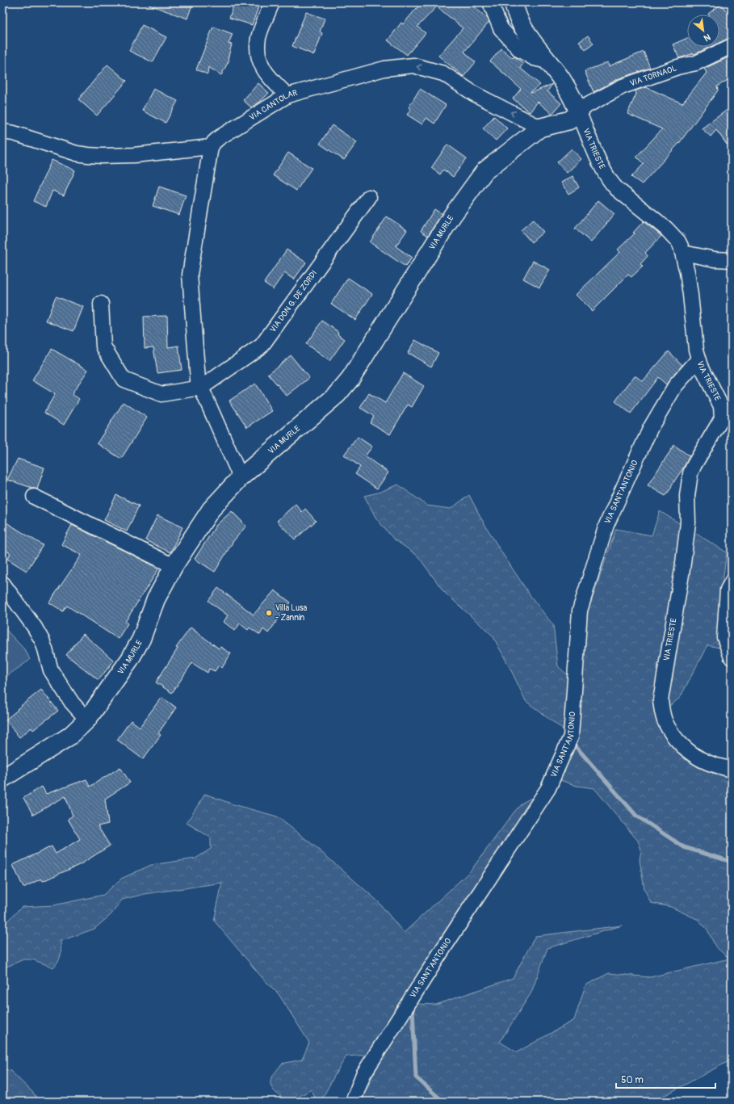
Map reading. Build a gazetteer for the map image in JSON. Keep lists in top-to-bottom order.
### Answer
{
  "streets": {
    "main road": ["VIA TRIESTE", "VIA MURLE"],
    "street": [
      "VIA TORNAOL",
      "VIA CANTOLAR",
      "VIA DON G. DE ZORDI",
      "VIA SANT'ANTONIO"
    ]
  },
  "crossings": [
    ["VIA TORNAOL", "VIA TRIESTE"],
    ["VIA TORNAOL", "VIA MURLE"],
    ["VIA CANTOLAR", "VIA MURLE"],
    ["VIA TRIESTE", "VIA MURLE"],
    ["VIA TRIESTE", "VIA SANT'ANTONIO"]
  ],
  "one_way": ["VIA CANTOLAR"],
  "places": ["Villa Lusa - Zannin"],
  "scale_bar": "50 m",
  "north": "bottom right"
}
